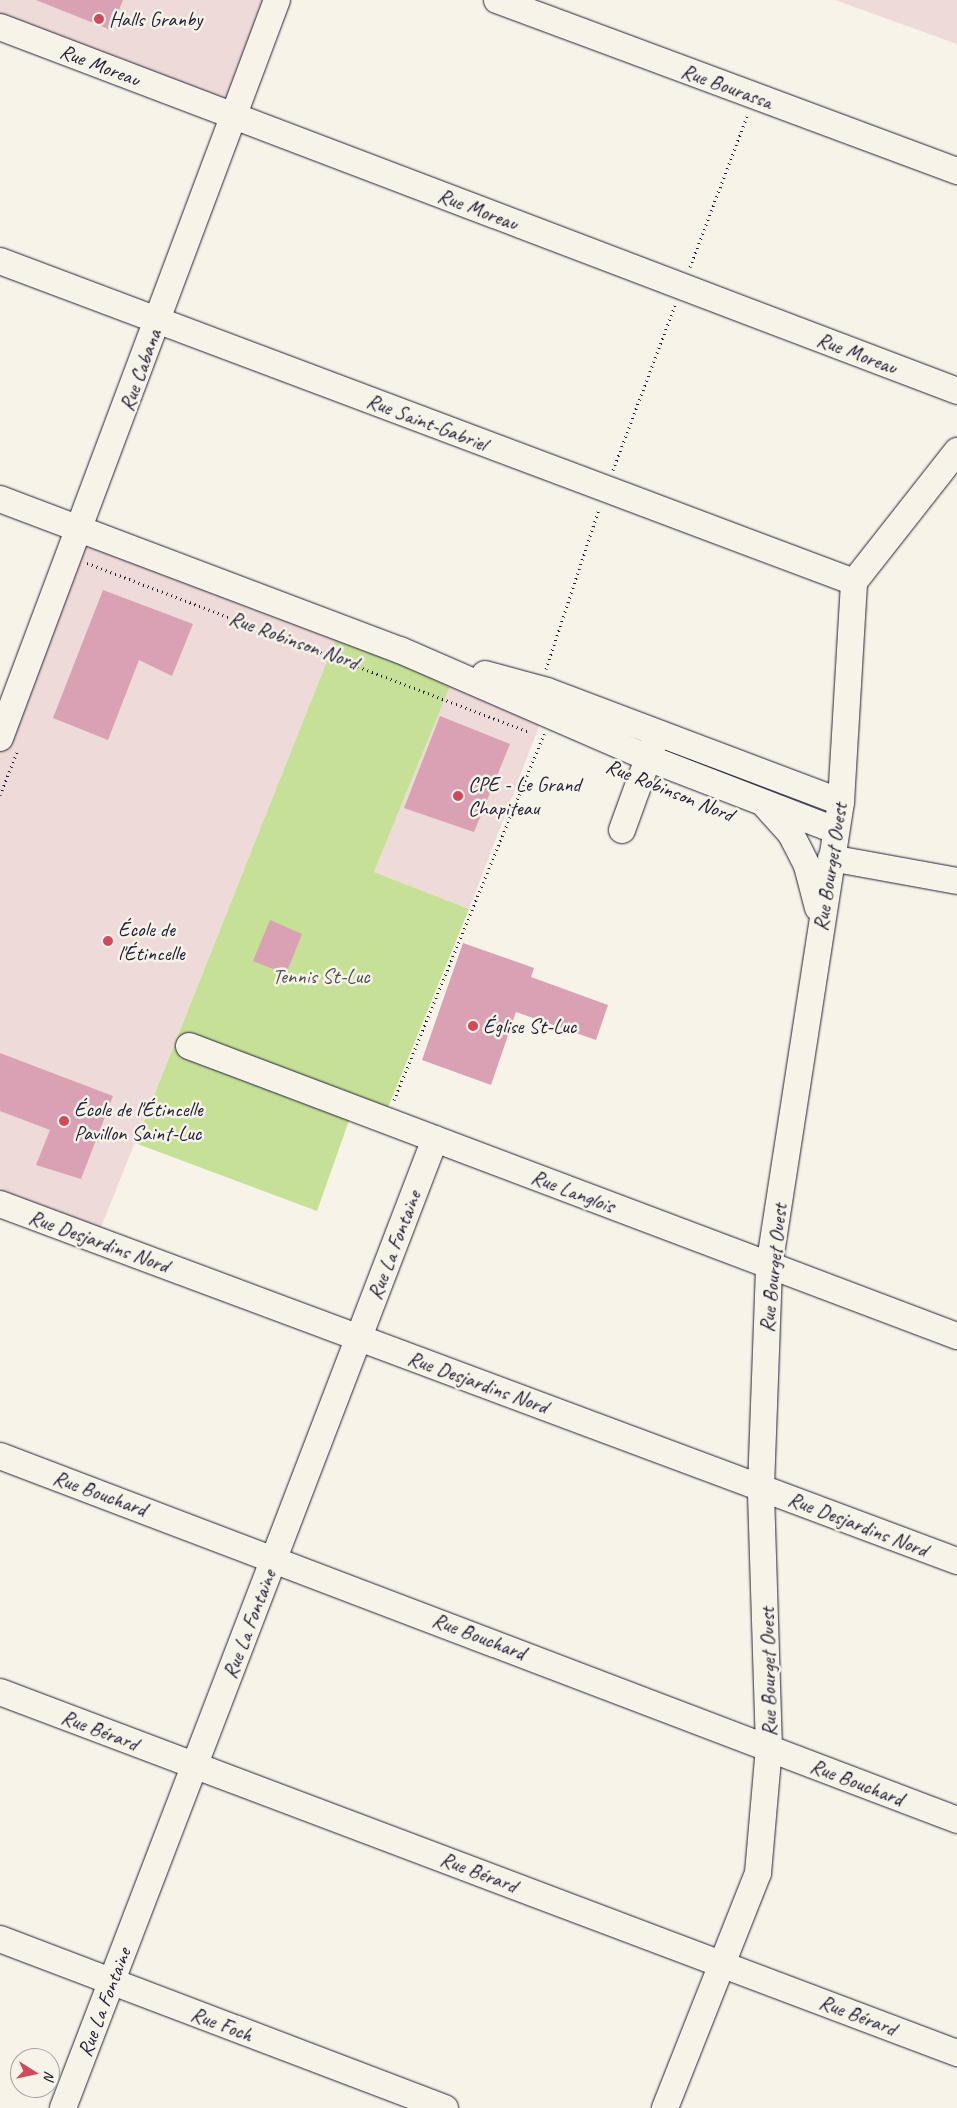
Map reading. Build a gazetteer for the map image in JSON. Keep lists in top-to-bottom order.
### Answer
{
  "streets": {
    "street": [
      "Rue Moreau",
      "Rue Bourassa",
      "Rue Cabana",
      "Rue Saint-Gabriel",
      "Rue Robinson Nord",
      "Rue Bourget Ouest",
      "Rue Langlois",
      "Rue Desjardins Nord",
      "Rue La Fontaine",
      "Rue Bouchard",
      "Rue Bérard",
      "Rue Foch"
    ]
  },
  "crossings": [
    ["Rue Moreau", "Rue Cabana"],
    ["Rue Cabana", "Rue Saint-Gabriel"],
    ["Rue Cabana", "Rue Robinson Nord"],
    ["Rue Saint-Gabriel", "Rue Bourget Ouest"],
    ["Rue Robinson Nord", "Rue Bourget Ouest"],
    ["Rue Bourget Ouest", "Rue Langlois"],
    ["Rue Bourget Ouest", "Rue Desjardins Nord"],
    ["Rue Bourget Ouest", "Rue Bouchard"],
    ["Rue Bourget Ouest", "Rue Bérard"],
    ["Rue Langlois", "Rue La Fontaine"],
    ["Rue Desjardins Nord", "Rue La Fontaine"],
    ["Rue La Fontaine", "Rue Bouchard"],
    ["Rue La Fontaine", "Rue Bérard"],
    ["Rue La Fontaine", "Rue Foch"]
  ],
  "parks": ["Tennis St-Luc"],
  "places": [
    "Halls Granby",
    "CPE - Le Grand Chapiteau",
    "École de l'Étincelle",
    "Église St-Luc",
    "École de l'Étincelle Pavillon Saint-Luc"
  ],
  "north": "right"
}
